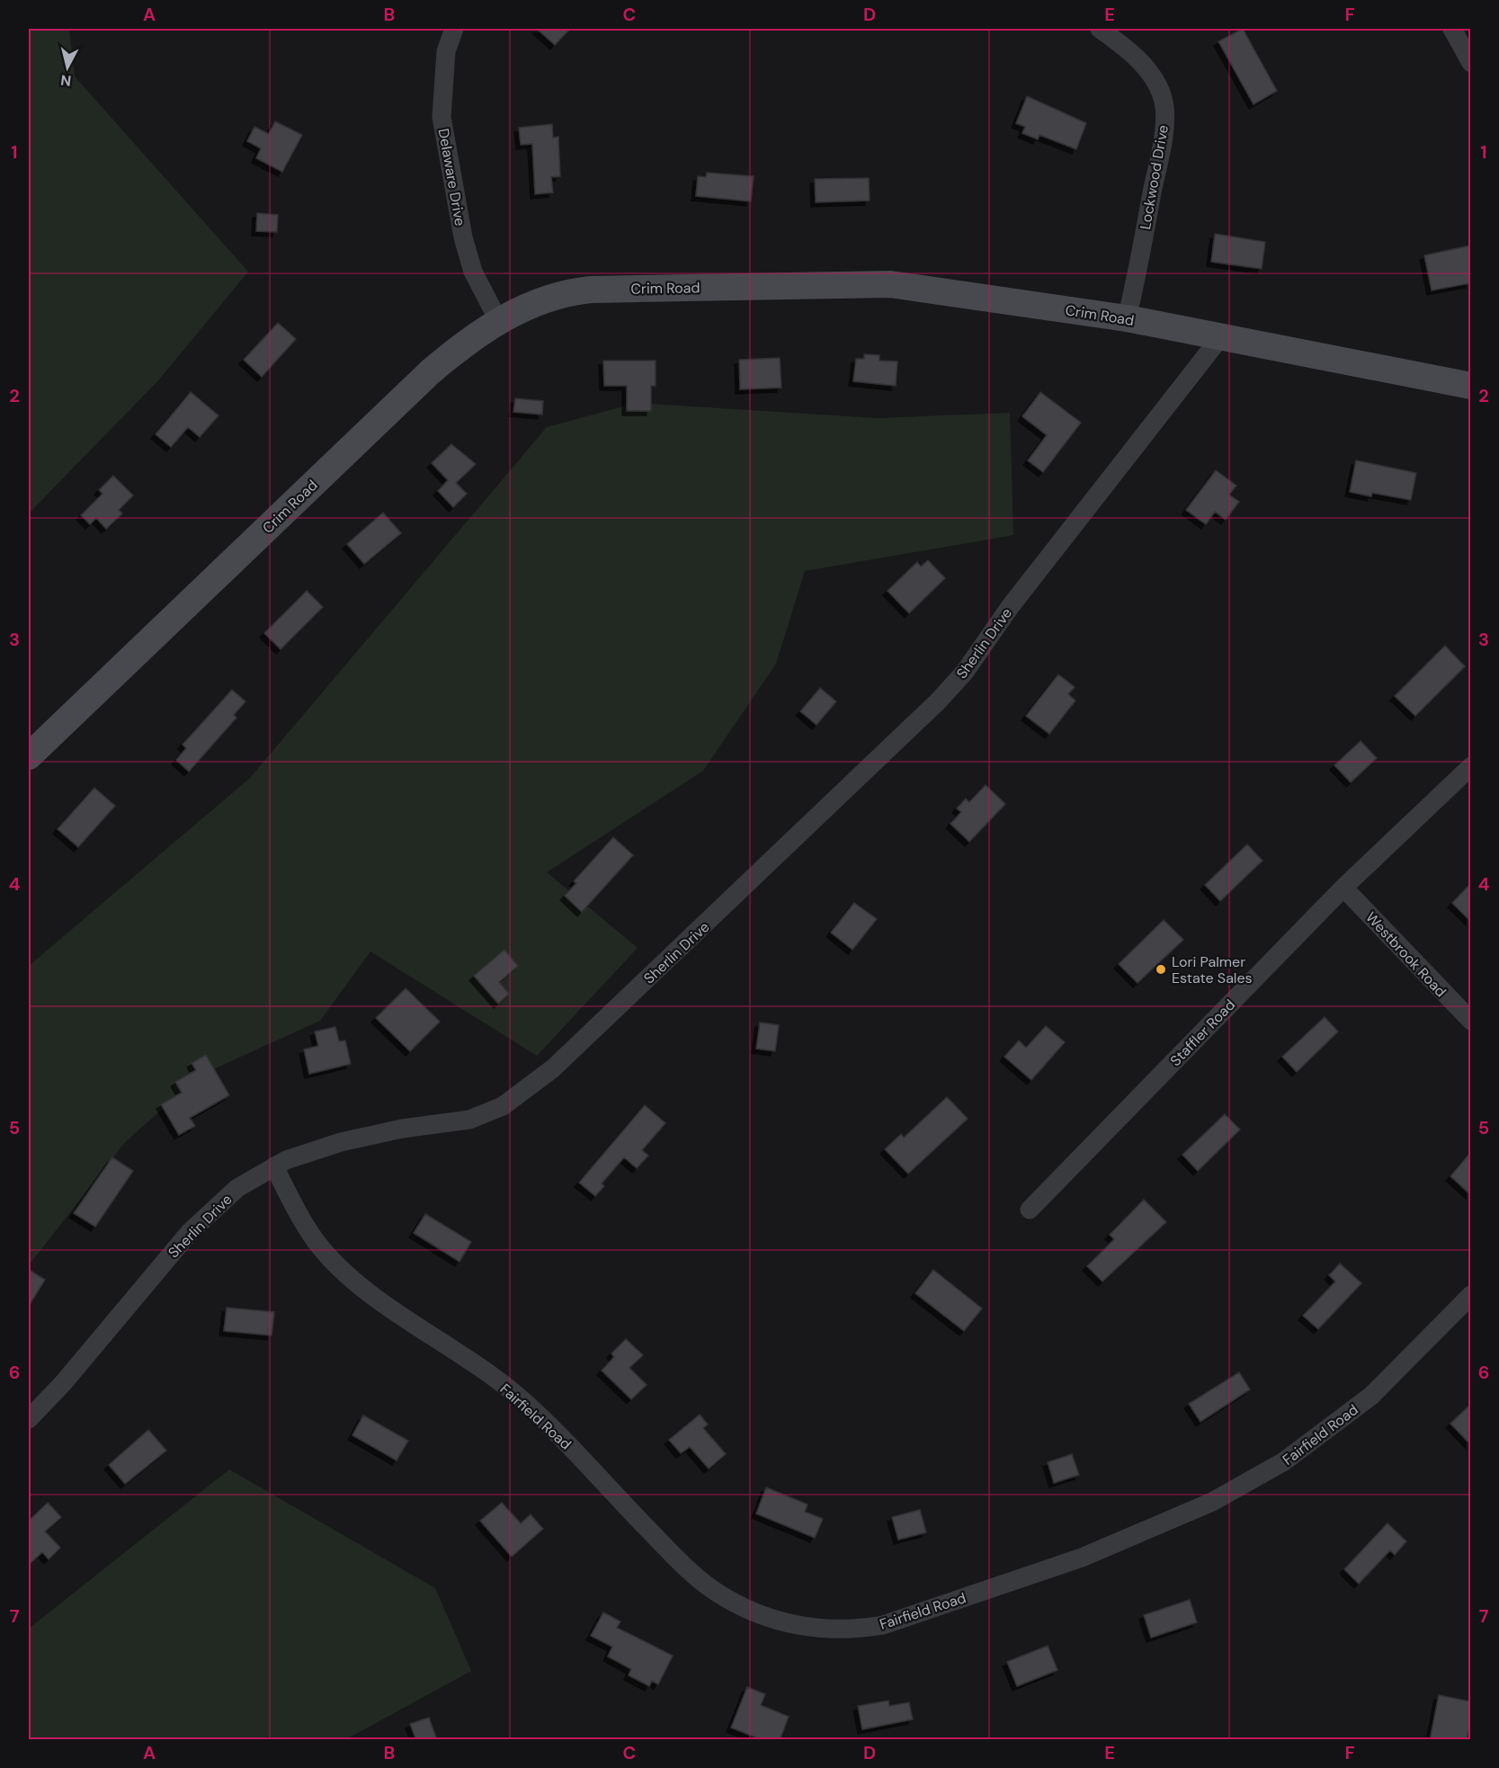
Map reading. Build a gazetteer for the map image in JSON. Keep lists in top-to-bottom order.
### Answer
{
  "streets": {
    "street": [
      "Delaware Drive",
      "Lockwood Drive",
      "Crim Road",
      "Sherlin Drive",
      "Westbrook Road",
      "Staffler Road",
      "Fairfield Road"
    ]
  },
  "crossings": [
    ["Delaware Drive", "Crim Road"],
    ["Lockwood Drive", "Crim Road"],
    ["Crim Road", "Sherlin Drive"],
    ["Sherlin Drive", "Fairfield Road"],
    ["Westbrook Road", "Staffler Road"]
  ],
  "places": ["Lori Palmer Estate Sales"],
  "north": "bottom",
  "grid": {
    "columns": [
      "A",
      "B",
      "C",
      "D",
      "E",
      "F"
    ],
    "rows": [
      "1",
      "2",
      "3",
      "4",
      "5",
      "6",
      "7"
    ]
  }
}
